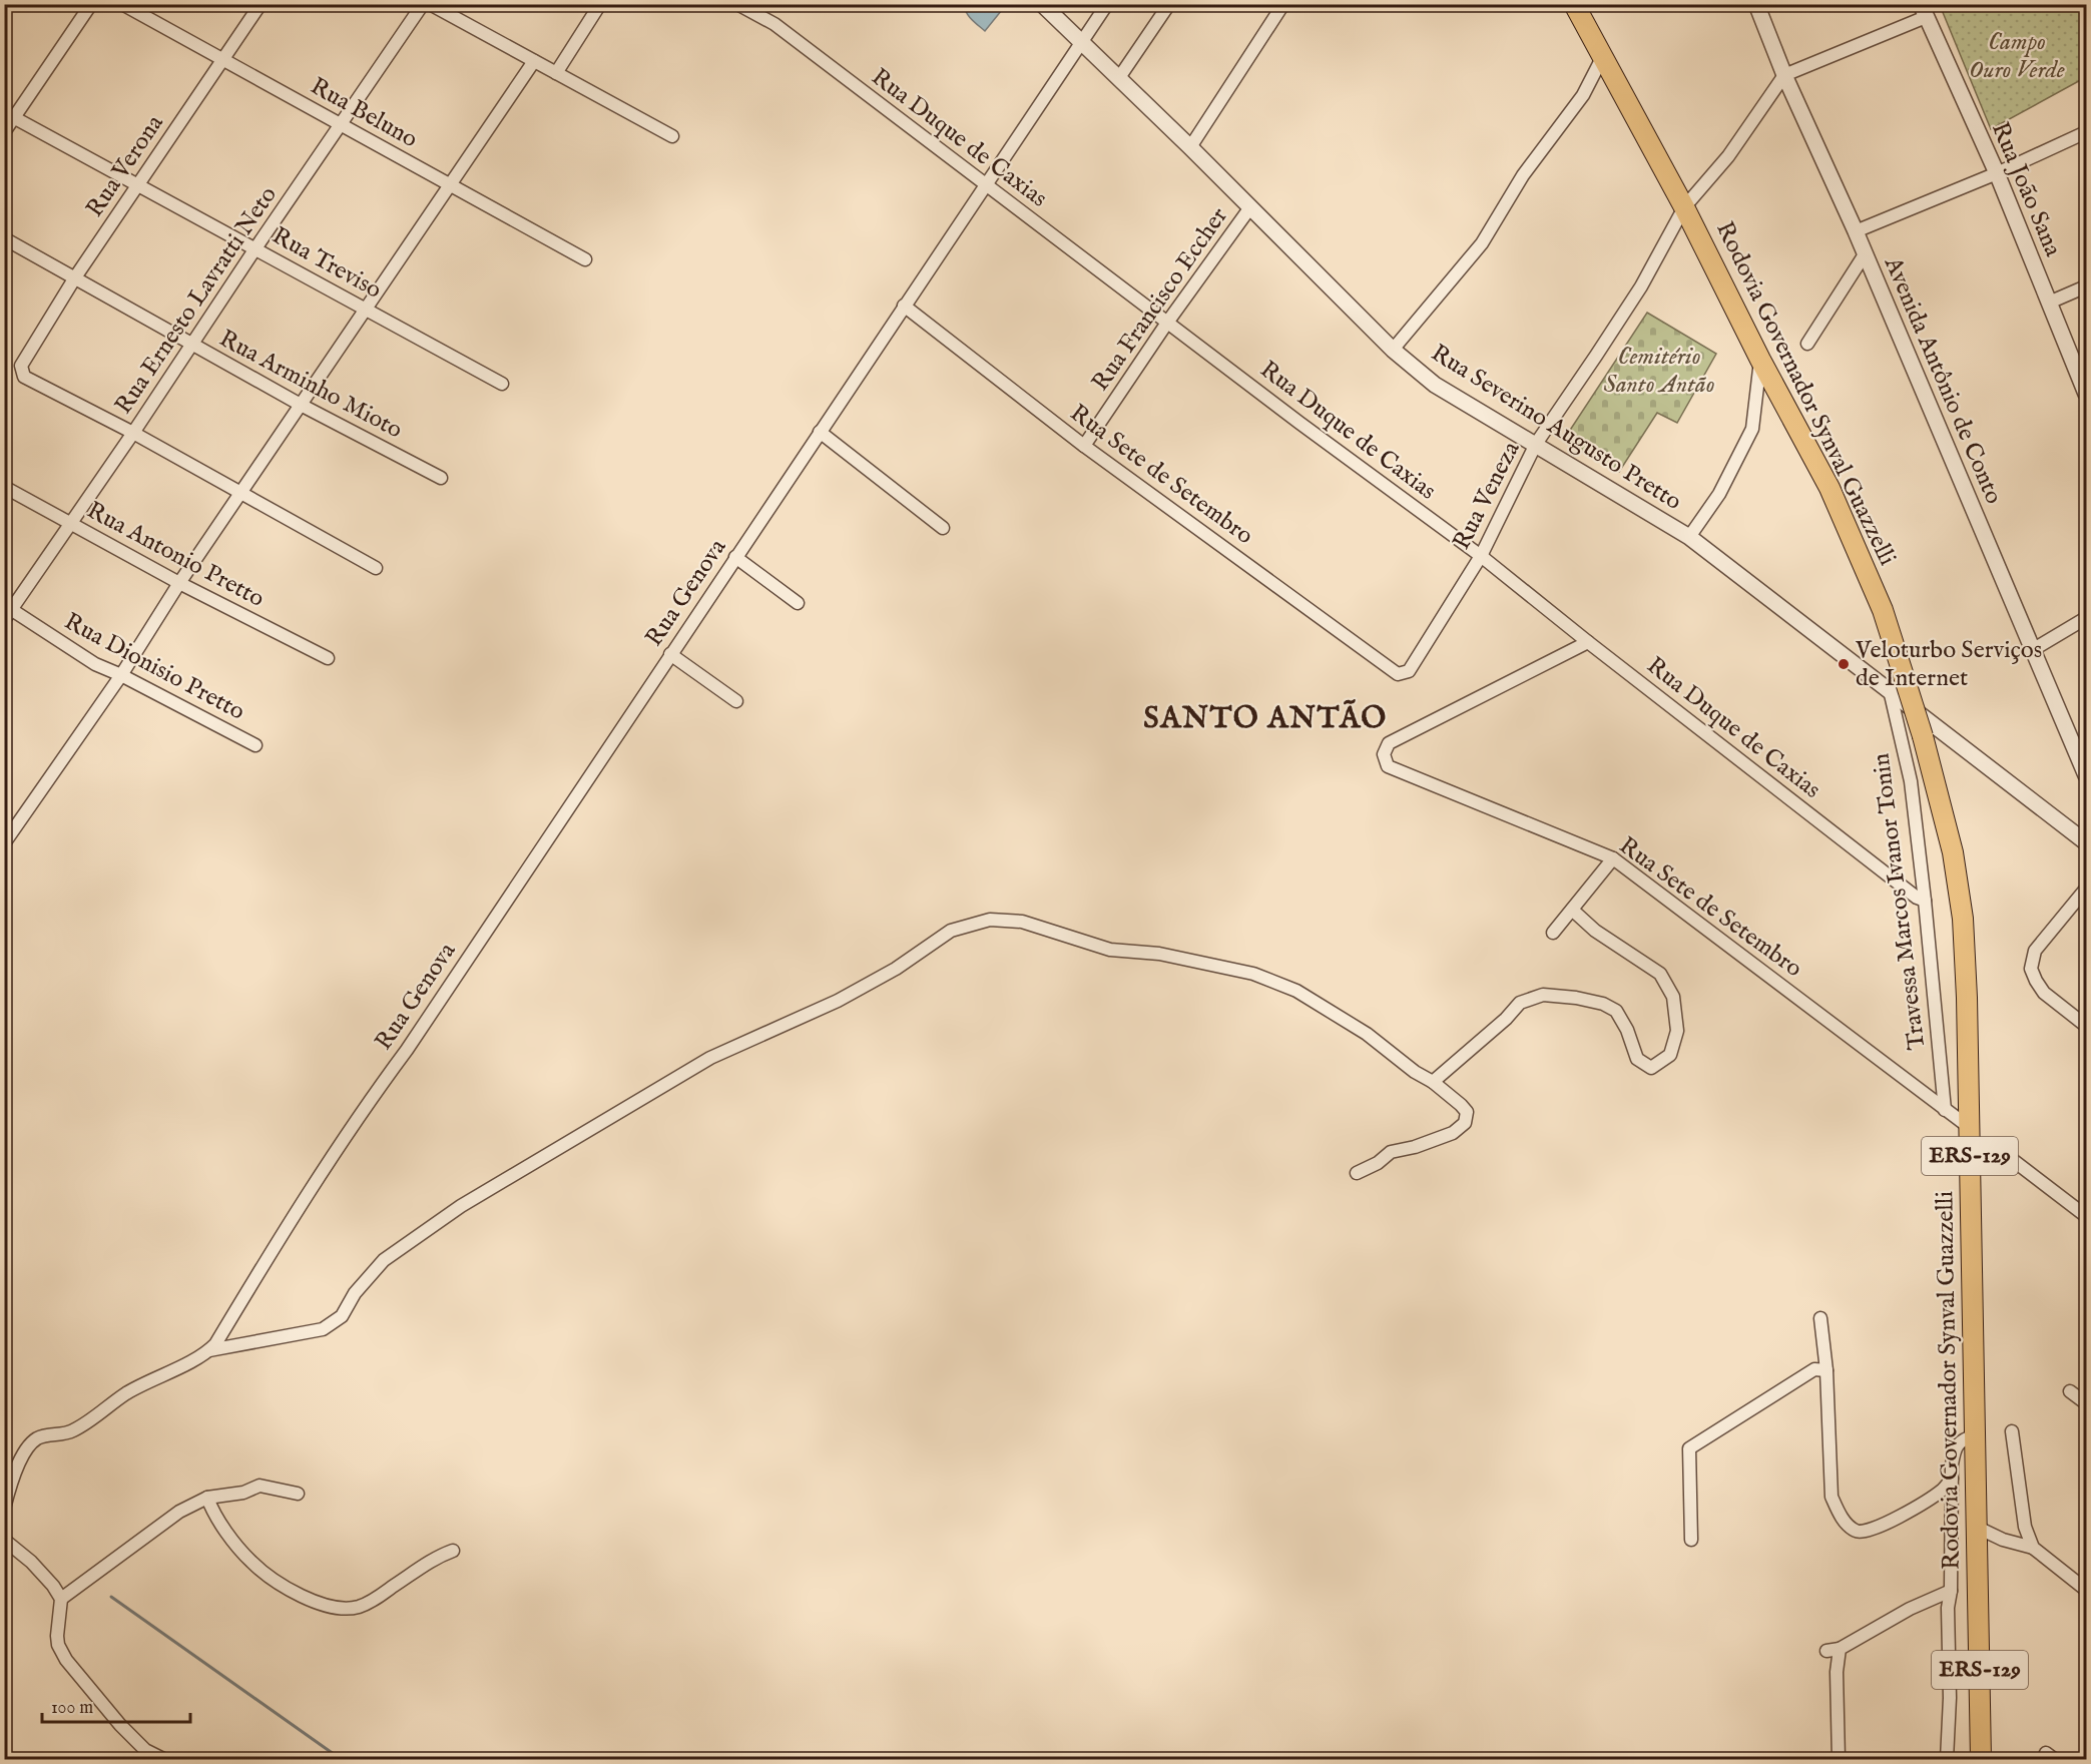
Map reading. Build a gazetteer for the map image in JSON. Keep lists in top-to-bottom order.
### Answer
{
  "streets": {
    "main road": ["Rodovia Governador Synval Guazzelli", "ERS-129"],
    "street": [
      "Rua Beluno",
      "Rua Duque de Caxias",
      "Rua Verona",
      "Rua João Sana",
      "Rua Treviso",
      "Rua Francisco Eccher",
      "Rua Ernesto Lavratti Neto",
      "Avenida Antônio de Conto",
      "Rua Arminho Mioto",
      "Rua Severino Augusto Pretto",
      "Rua Sete de Setembro",
      "Rua Veneza",
      "Rua Antonio Pretto",
      "Rua Genova",
      "Rua Dionisio Pretto",
      "Travessa Marcos Ivanor Tonin"
    ]
  },
  "crossings": [
    ["Rua Beluno", "Rua Verona"],
    ["Rua Beluno", "Rua Ernesto Lavratti Neto"],
    ["Rua Duque de Caxias", "Rua Francisco Eccher"],
    ["Rua Duque de Caxias", "Rua Sete de Setembro"],
    ["Rua Duque de Caxias", "Rua Veneza"],
    ["Rua Duque de Caxias", "Rua Genova"],
    ["Rua Duque de Caxias", "Travessa Marcos Ivanor Tonin"],
    ["Rua Verona", "Rua Treviso"],
    ["Rua Verona", "Rua Ernesto Lavratti Neto"],
    ["Rua Verona", "Rua Arminho Mioto"],
    ["Rua Treviso", "Rua Ernesto Lavratti Neto"],
    ["Rua Francisco Eccher", "Rua Severino Augusto Pretto"],
    ["Rua Francisco Eccher", "Rua Sete de Setembro"],
    ["Rua Ernesto Lavratti Neto", "Rua Arminho Mioto"],
    ["Rua Ernesto Lavratti Neto", "Rua Antonio Pretto"],
    ["Rua Ernesto Lavratti Neto", "Rua Dionisio Pretto"],
    ["Avenida Antônio de Conto", "Rua Veneza"],
    ["Rodovia Governador Synval Guazzelli", "Rua Severino Augusto Pretto"],
    ["Rodovia Governador Synval Guazzelli", "Rua Sete de Setembro"],
    ["Rodovia Governador Synval Guazzelli", "Rua Veneza"],
    ["Rodovia Governador Synval Guazzelli", "Travessa Marcos Ivanor Tonin"],
    ["Rua Severino Augusto Pretto", "Rua Veneza"],
    ["Rua Severino Augusto Pretto", "Rua Genova"],
    ["Rua Severino Augusto Pretto", "Travessa Marcos Ivanor Tonin"],
    ["Rua Sete de Setembro", "Rua Veneza"],
    ["Rua Sete de Setembro", "Rua Genova"],
    ["Rua Sete de Setembro", "Travessa Marcos Ivanor Tonin"]
  ],
  "districts": ["SANTO ANTÃO"],
  "parks": ["Campo Ouro Verde", "Cemitério Santo Antão"],
  "places": ["Veloturbo Serviços de Internet"],
  "scale_bar": "100 m"
}
